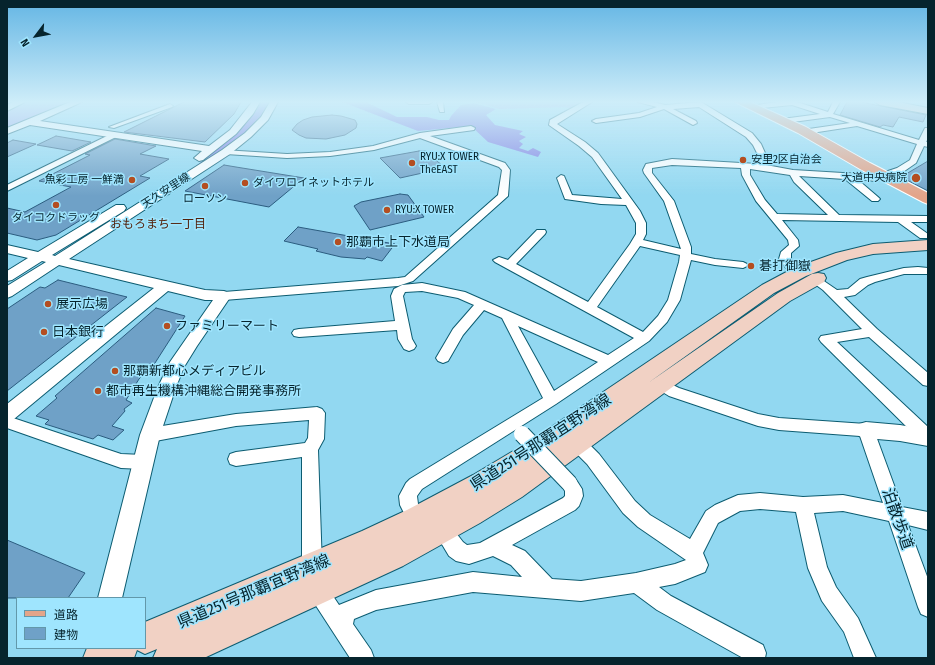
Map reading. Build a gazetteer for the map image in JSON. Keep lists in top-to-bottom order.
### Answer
{
  "streets": {
    "main road": ["県道251号那覇宜野湾線"],
    "street": ["天久安里線", "泊散歩道"]
  },
  "districts": ["おもろまち一丁目"],
  "places": [
    "安里2区自治会",
    "RYU:X TOWER TheEAST",
    "大道中央病院",
    "魚彩工房 一鮮満",
    "ダイワロイネットホテル",
    "ローソン",
    "ダイコクドラッグ",
    "RYU:X TOWER",
    "那覇市上下水道局",
    "碁打御嶽",
    "展示広場",
    "ファミリーマート",
    "日本銀行",
    "那覇新都心メディアビル",
    "都市再生機構沖縄総合開発事務所"
  ],
  "legend": ["道路", "建物"],
  "north": "bottom left"
}
